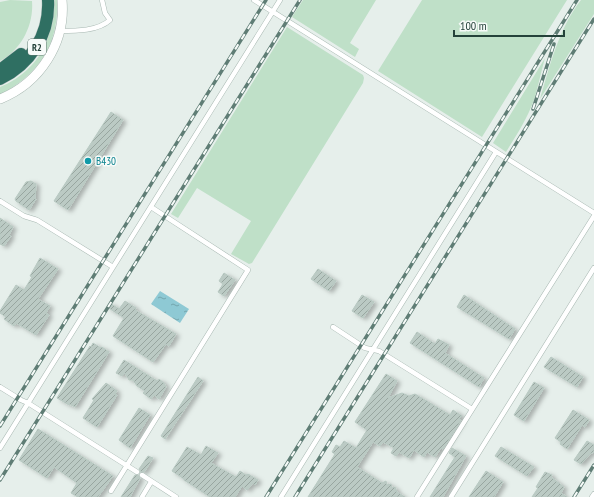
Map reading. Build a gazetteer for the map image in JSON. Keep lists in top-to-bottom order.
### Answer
{
  "streets": {
    "highway": ["R2"]
  },
  "places": ["B430"],
  "scale_bar": "100 m"
}
